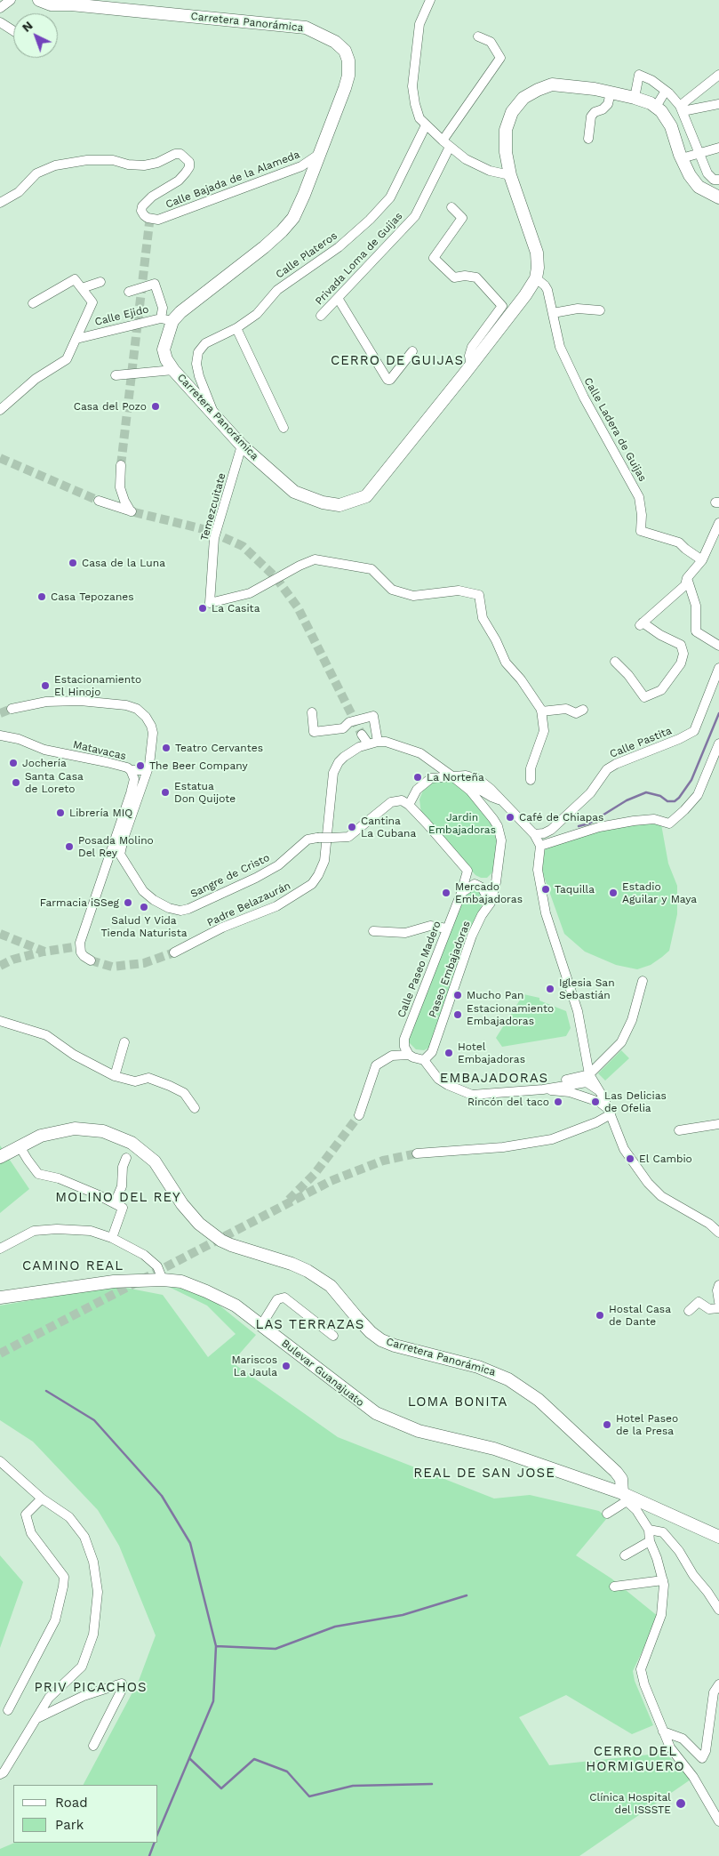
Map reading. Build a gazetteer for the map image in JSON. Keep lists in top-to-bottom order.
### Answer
{
  "streets": {
    "street": [
      "Carretera Panorámica",
      "Calle Bajada de la Alameda",
      "Calle Plateros",
      "Privada Loma de Guijas",
      "Calle Ejido",
      "Calle Ladera de Guijas",
      "Temezcuitate",
      "Calle Pastita",
      "Matavacas",
      "Sangre de Cristo",
      "Padre Belazaurán",
      "Calle Paseo Madero",
      "Paseo Embajadoras",
      "Bulevar Guanajuato"
    ]
  },
  "crossings": [
    ["Carretera Panorámica", "Calle Bajada de la Alameda"],
    ["Carretera Panorámica", "Calle Plateros"],
    ["Carretera Panorámica", "Calle Ejido"],
    ["Carretera Panorámica", "Calle Ladera de Guijas"],
    ["Carretera Panorámica", "Temezcuitate"],
    ["Carretera Panorámica", "Bulevar Guanajuato"]
  ],
  "districts": [
    "CERRO DE GUIJAS",
    "EMBAJADORAS",
    "MOLINO DEL REY",
    "CAMINO REAL",
    "LAS TERRAZAS",
    "LOMA BONITA",
    "REAL DE SAN JOSE",
    "PRIV PICACHOS",
    "CERRO DEL HORMIGUERO"
  ],
  "parks": ["Jardin Embajadoras"],
  "places": [
    "Casa del Pozo",
    "Casa de la Luna",
    "Casa Tepozanes",
    "La Casita",
    "Estacionamiento El Hinojo",
    "Teatro Cervantes",
    "Jochería",
    "The Beer Company",
    "La Norteña",
    "Santa Casa de Loreto",
    "Estatua Don Quijote",
    "Librería MIQ",
    "Café de Chiapas",
    "Cantina La Cubana",
    "Posada Molino Del Rey",
    "Taquilla",
    "Mercado Embajadoras",
    "Estadio Aguilar y Maya",
    "Farmacia iSSeg",
    "Salud Y Vida Tienda Naturista",
    "Iglesia San Sebastián",
    "Mucho Pan",
    "Estacionamiento Embajadoras",
    "Hotel Embajadoras",
    "Rincón del taco",
    "Las Delicias de Ofelia",
    "El Cambio",
    "Hostal Casa de Dante",
    "Mariscos La Jaula",
    "Hotel Paseo de la Presa",
    "Clínica Hospital del ISSSTE"
  ],
  "legend": ["Road", "Park"],
  "north": "top left"
}
